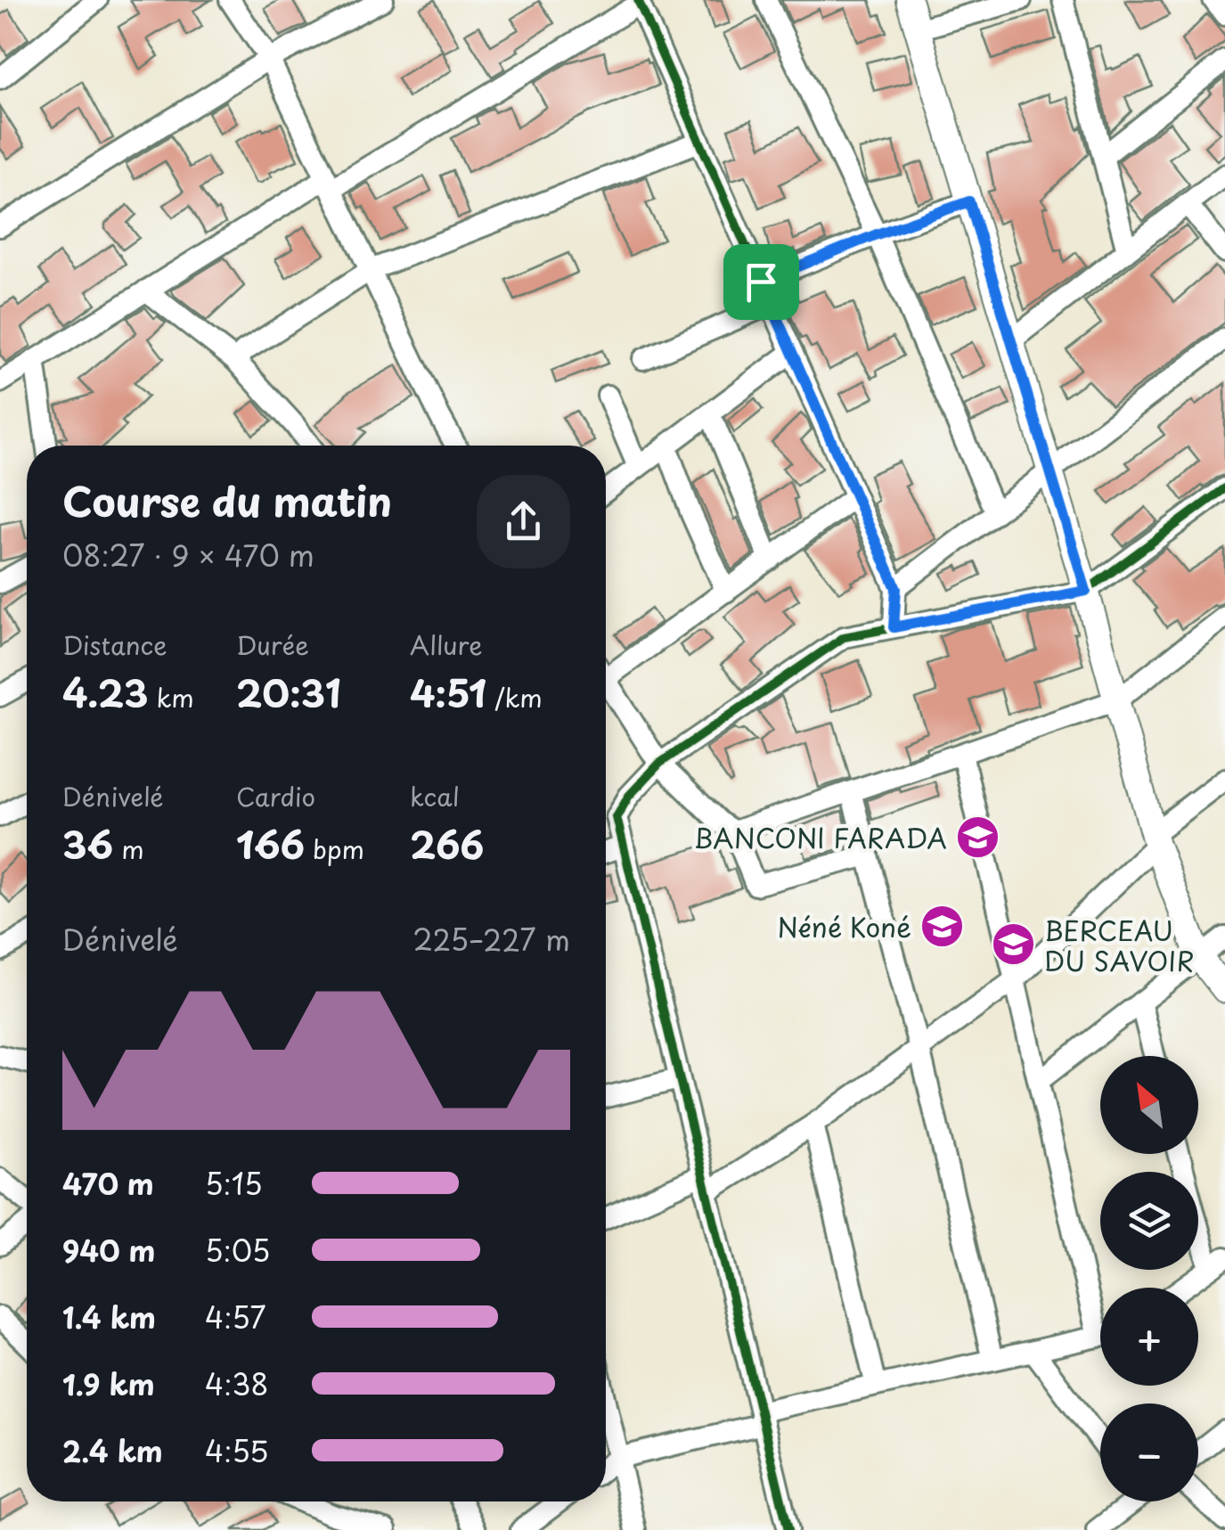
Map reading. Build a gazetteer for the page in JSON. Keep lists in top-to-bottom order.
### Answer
{
  "places": {
    "school or university": ["BANCONI FARADA", "Néné Koné", "BERCEAU DU SAVOIR"]
  },
  "north": "top left",
  "page": {
    "heading": ["Course du matin", "08:27 · 9 × 470 m"],
    "stats": [
      ["Distance", "4.23 km"],
      ["Durée", "20:31"],
      ["Allure", "4:51 /km"],
      ["Dénivelé", "36 m"],
      ["Cardio", "166 bpm"],
      ["kcal", "266"]
    ],
    "chart": ["Dénivelé", "225–227 m"],
    "map_buttons": ["+", "−"],
    "list": [
      {
        "name": "470 m",
        "note": "5:15"
      },
      {
        "name": "940 m",
        "note": "5:05"
      },
      {
        "name": "1.4 km",
        "note": "4:57"
      },
      {
        "name": "1.9 km",
        "note": "4:38"
      },
      {
        "name": "2.4 km",
        "note": "4:55"
      }
    ]
  }
}
